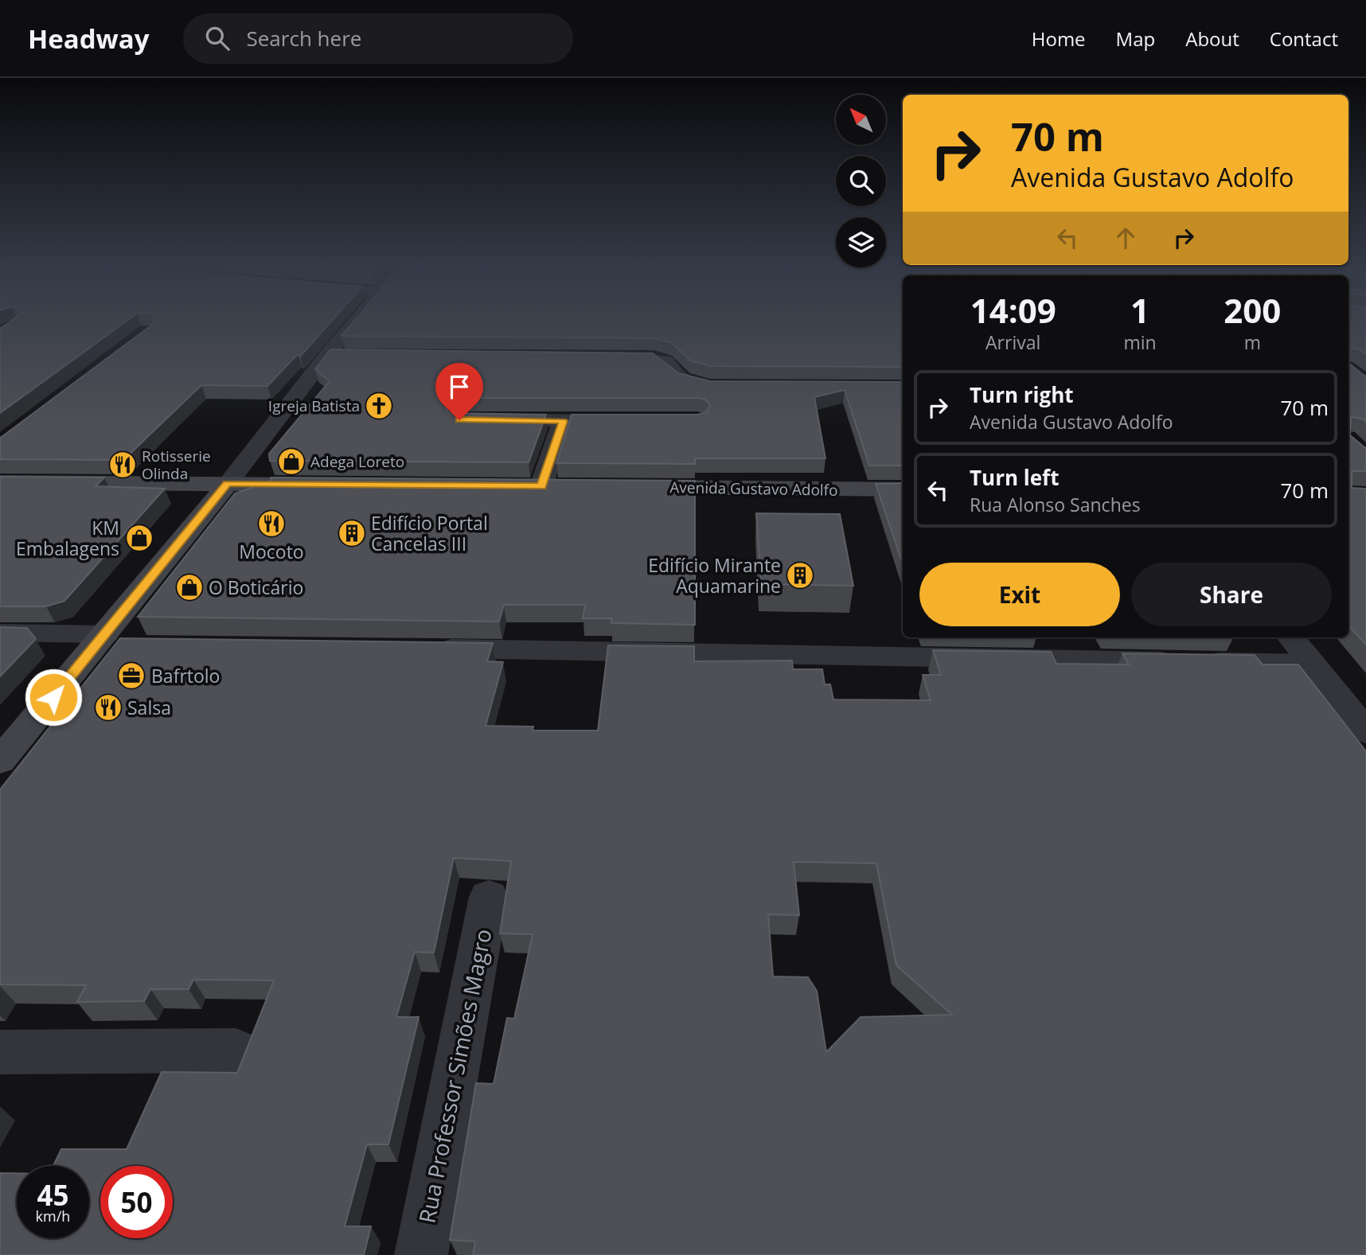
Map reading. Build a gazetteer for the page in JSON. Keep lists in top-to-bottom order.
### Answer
{
  "streets": {
    "main road": ["Avenida Gustavo Adolfo"],
    "street": ["Rua Professor Simões Magro"]
  },
  "places": {
    "church": ["Igreja Batista"],
    "shop": ["Adega Loreto", "KM Embalagens", "O Boticário"],
    "restaurant": ["Rotisserie Olinda", "Mocoto", "Salsa"],
    "building": ["Edifício Portal Cancelas III", "Edifício Mirante Aquamarine"],
    "office": ["Bafrtolo"]
  },
  "north": "top left",
  "page": {
    "header": "Headway",
    "search": "Search here",
    "nav": [
      "Home",
      "Map",
      "About",
      "Contact"
    ],
    "turn": ["70 m", "Avenida Gustavo Adolfo"],
    "eta": [
      "14:09",
      "Arrival",
      "1",
      "min",
      "200",
      "m"
    ],
    "list": [
      {
        "name": "Turn right",
        "note": "Avenida Gustavo Adolfo",
        "value": "70 m"
      },
      {
        "name": "Turn left",
        "note": "Rua Alonso Sanches",
        "value": "70 m"
      }
    ],
    "buttons": ["Exit", "Share"],
    "speed": "45 km/h",
    "limit": "50"
  }
}
